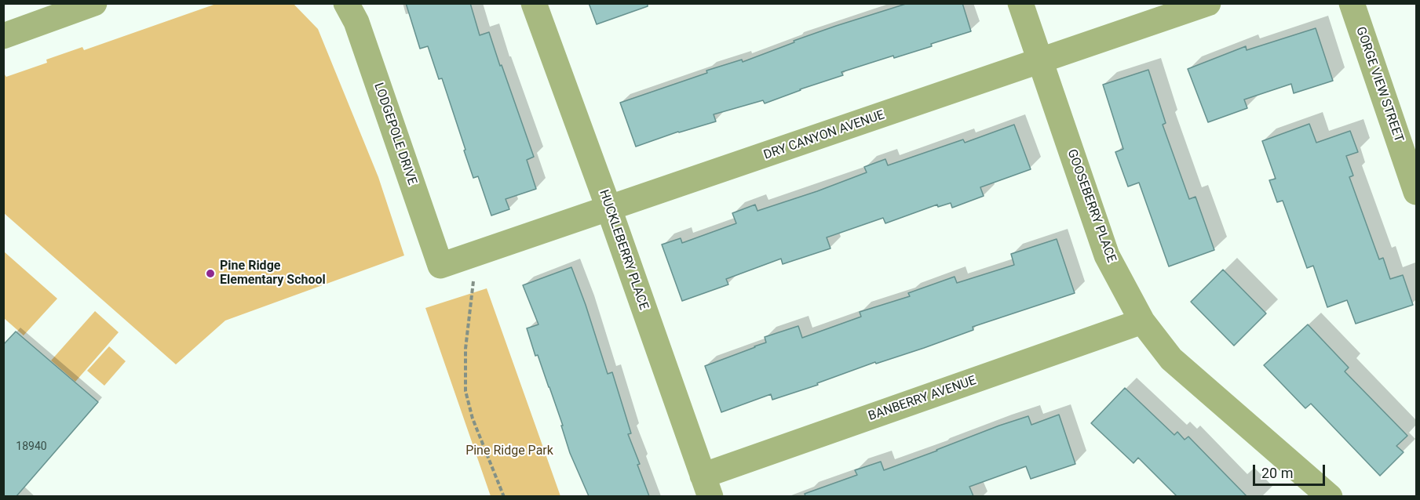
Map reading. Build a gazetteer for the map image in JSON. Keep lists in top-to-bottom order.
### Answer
{
  "streets": {
    "street": [
      "GORGE VIEW STREET",
      "LODGEPOLE DRIVE",
      "DRY CANYON AVENUE",
      "GOOSEBERRY PLACE",
      "HUCKLEBERRY PLACE",
      "BANBERRY AVENUE"
    ]
  },
  "crossings": [
    ["LODGEPOLE DRIVE", "DRY CANYON AVENUE"],
    ["DRY CANYON AVENUE", "GOOSEBERRY PLACE"],
    ["DRY CANYON AVENUE", "HUCKLEBERRY PLACE"],
    ["GOOSEBERRY PLACE", "BANBERRY AVENUE"],
    ["HUCKLEBERRY PLACE", "BANBERRY AVENUE"]
  ],
  "parks": ["Pine Ridge Park"],
  "places": ["Pine Ridge Elementary School"],
  "house_numbers": ["18940"],
  "scale_bar": "20 m"
}
